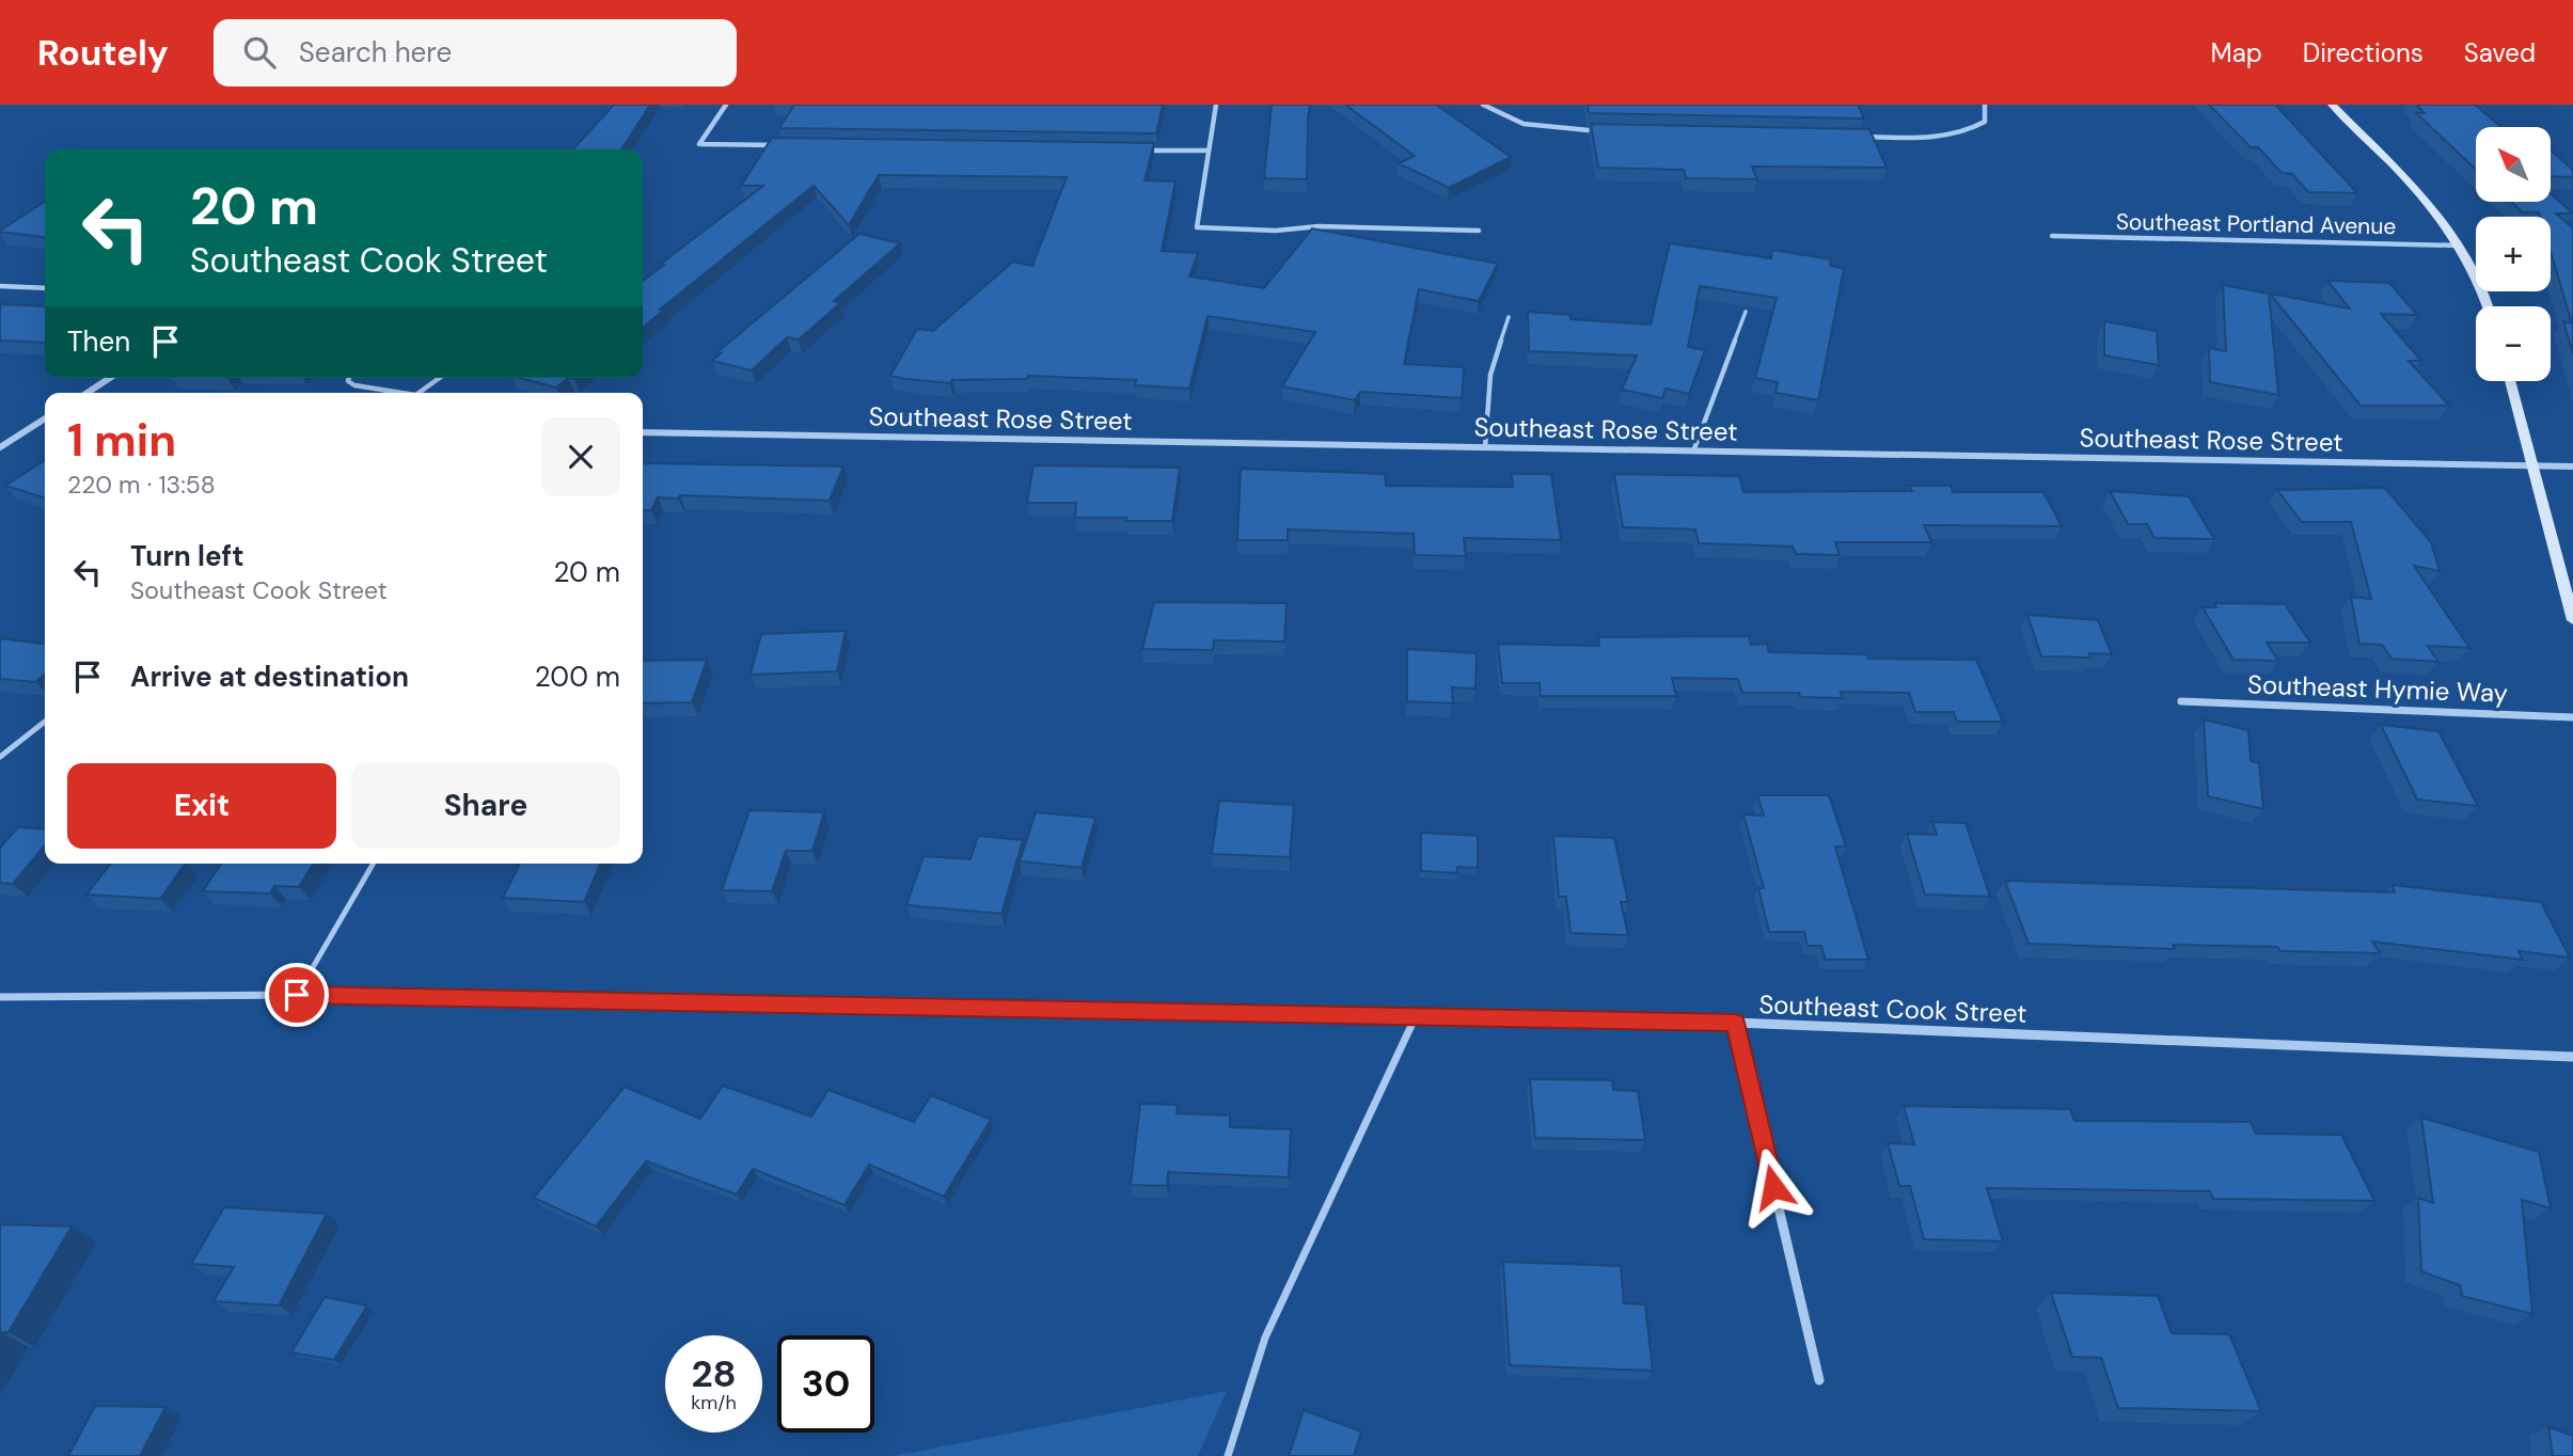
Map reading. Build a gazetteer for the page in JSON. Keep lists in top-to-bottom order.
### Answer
{
  "streets": {
    "street": [
      "Southeast Portland Avenue",
      "Southeast Rose Street",
      "Southeast Hymie Way",
      "Southeast Cook Street"
    ]
  },
  "north": "top left",
  "page": {
    "header": "Routely",
    "search": "Search here",
    "nav": ["Map", "Directions", "Saved"],
    "map_buttons": ["+", "−"],
    "turn": ["20 m", "Southeast Cook Street"],
    "then": "Then",
    "heading": ["1 min", "220 m · 13:58"],
    "list": [
      {
        "name": "Turn left",
        "note": "Southeast Cook Street",
        "value": "20 m"
      },
      {
        "name": "Arrive at destination",
        "value": "200 m"
      }
    ],
    "buttons": ["Exit", "Share"],
    "speed": "28 km/h",
    "limit": "30"
  }
}
